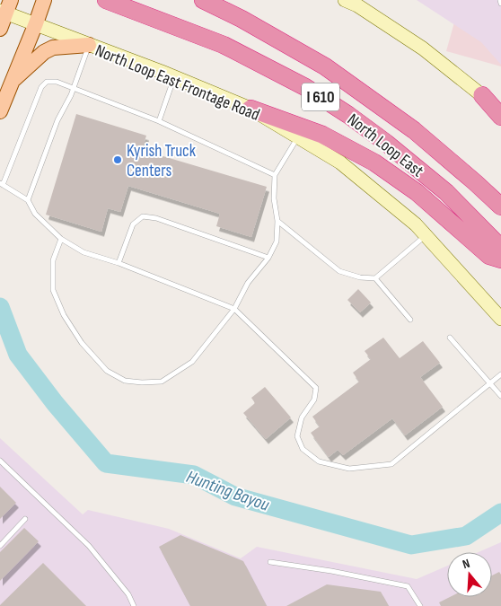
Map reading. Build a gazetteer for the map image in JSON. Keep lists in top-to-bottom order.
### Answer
{
  "streets": {
    "highway": ["I 610", "North Loop East"],
    "main road": ["North Loop East Frontage Road"]
  },
  "water": ["Hunting Bayou"],
  "places": ["Kyrish Truck Centers"],
  "north": "top"
}
